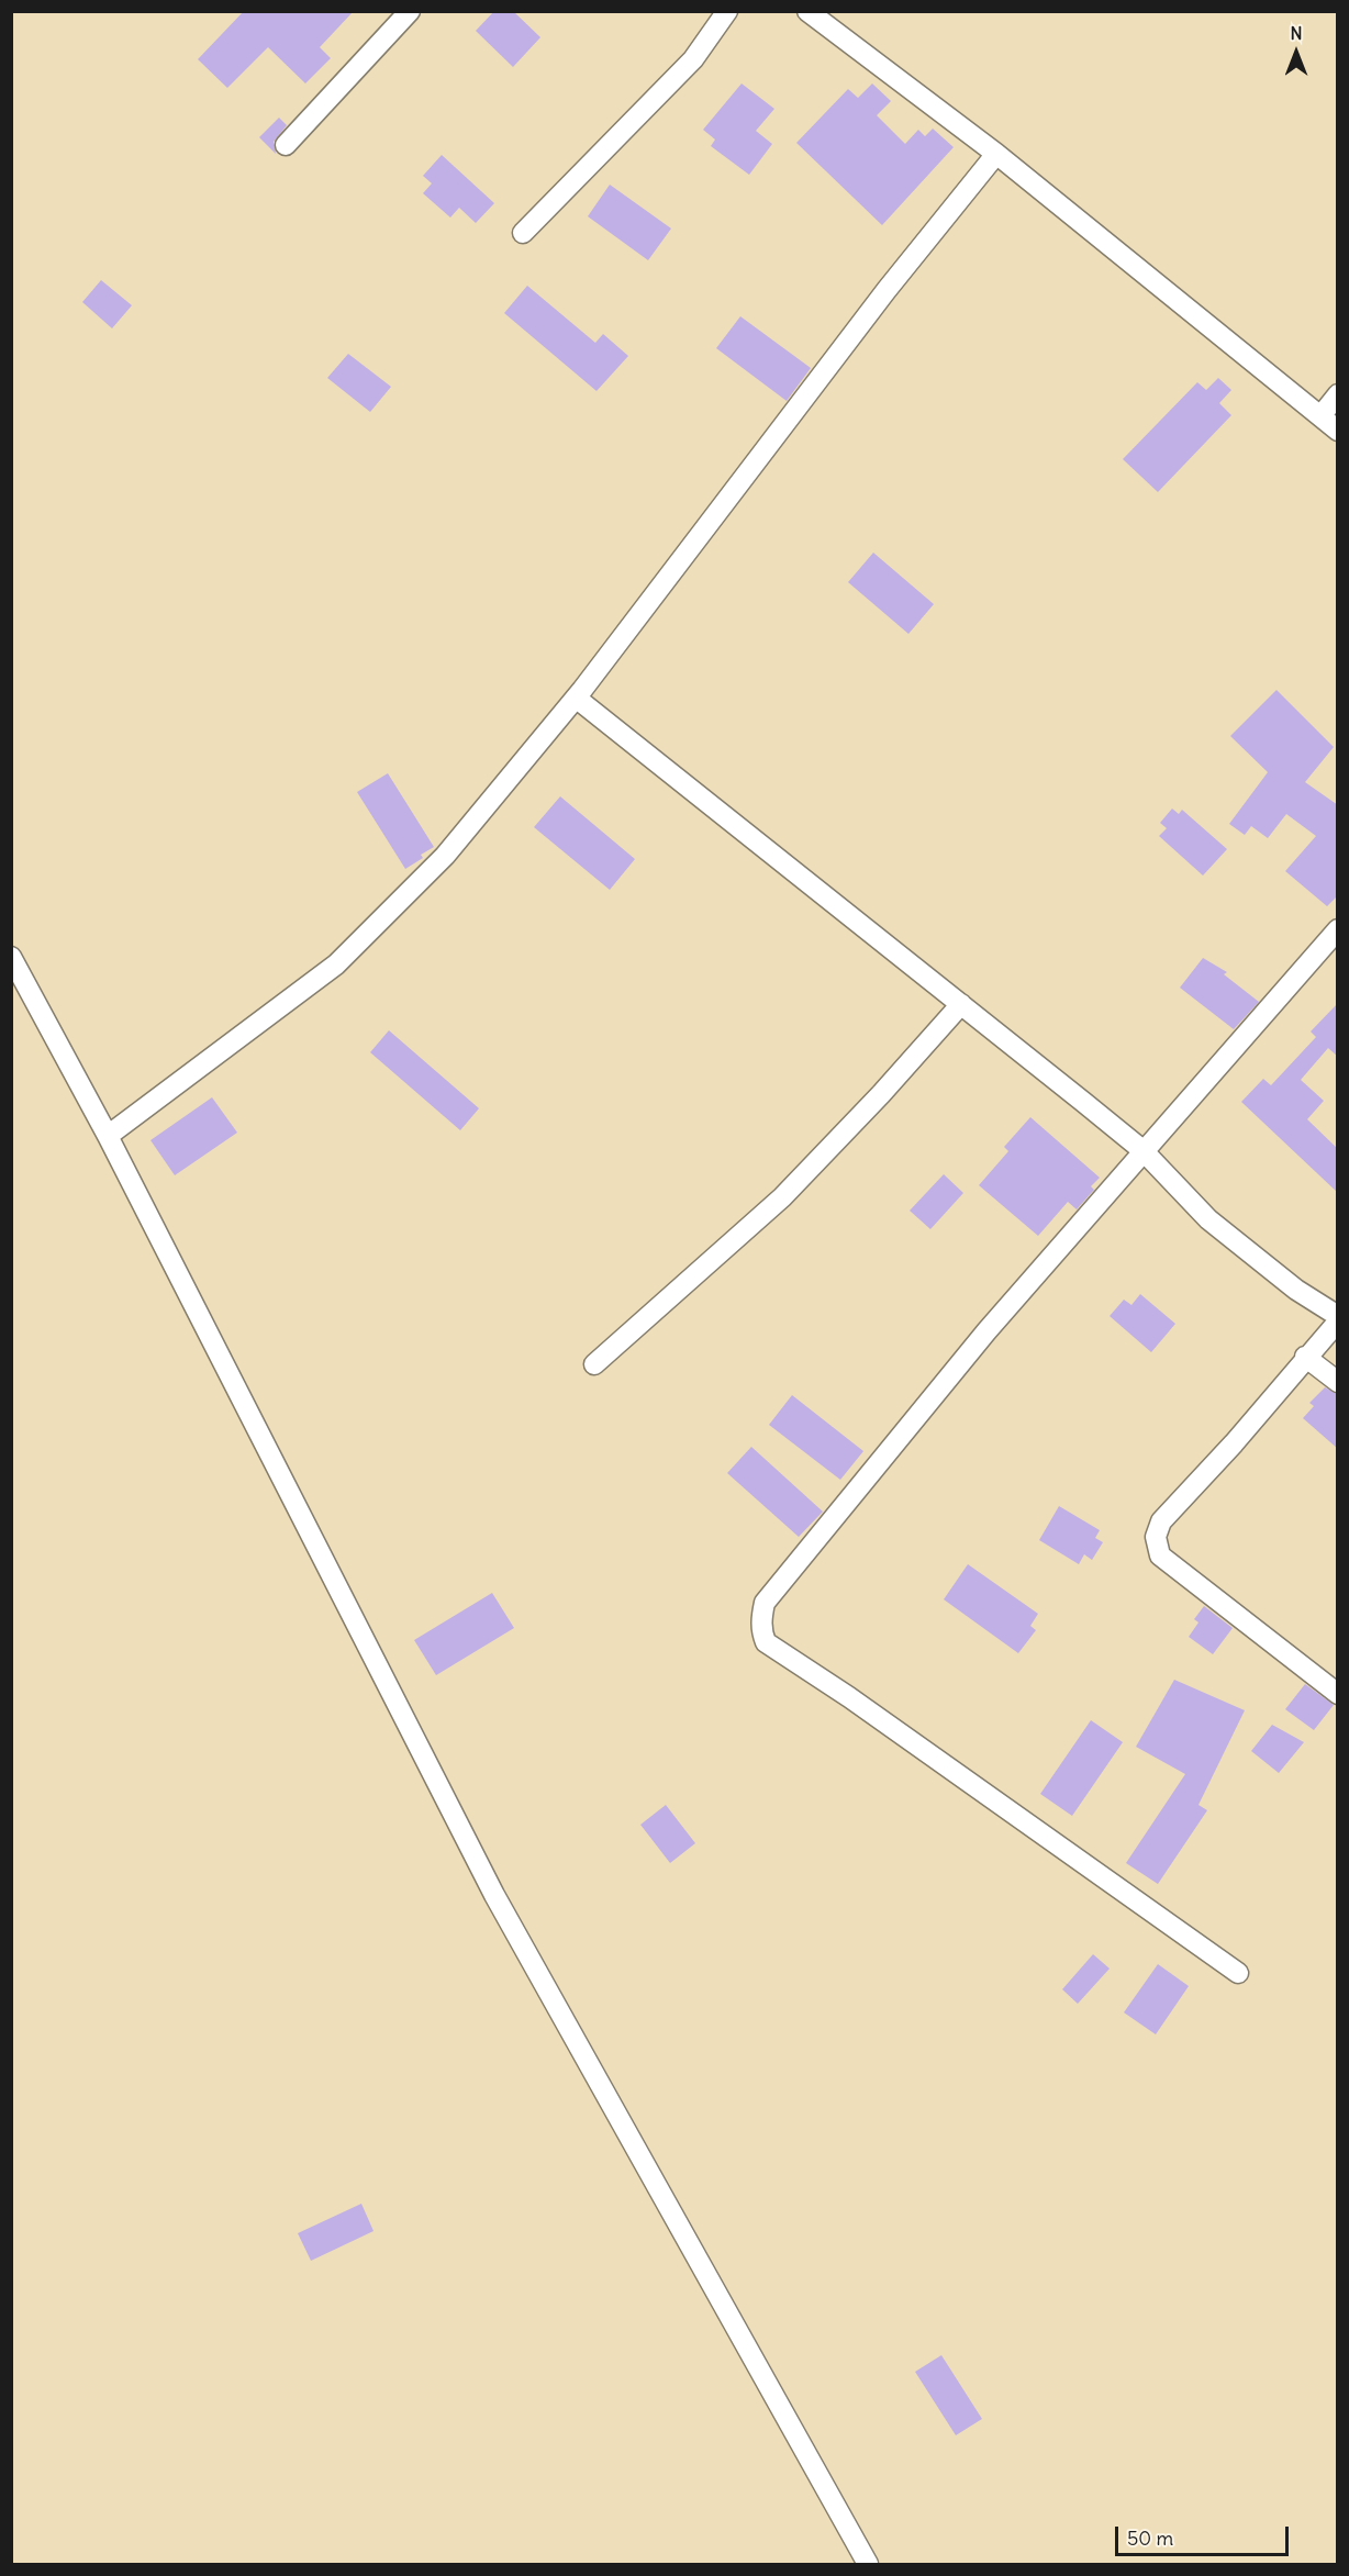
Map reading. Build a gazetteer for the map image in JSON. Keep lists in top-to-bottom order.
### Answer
{
  "scale_bar": "50 m",
  "north": "top"
}
